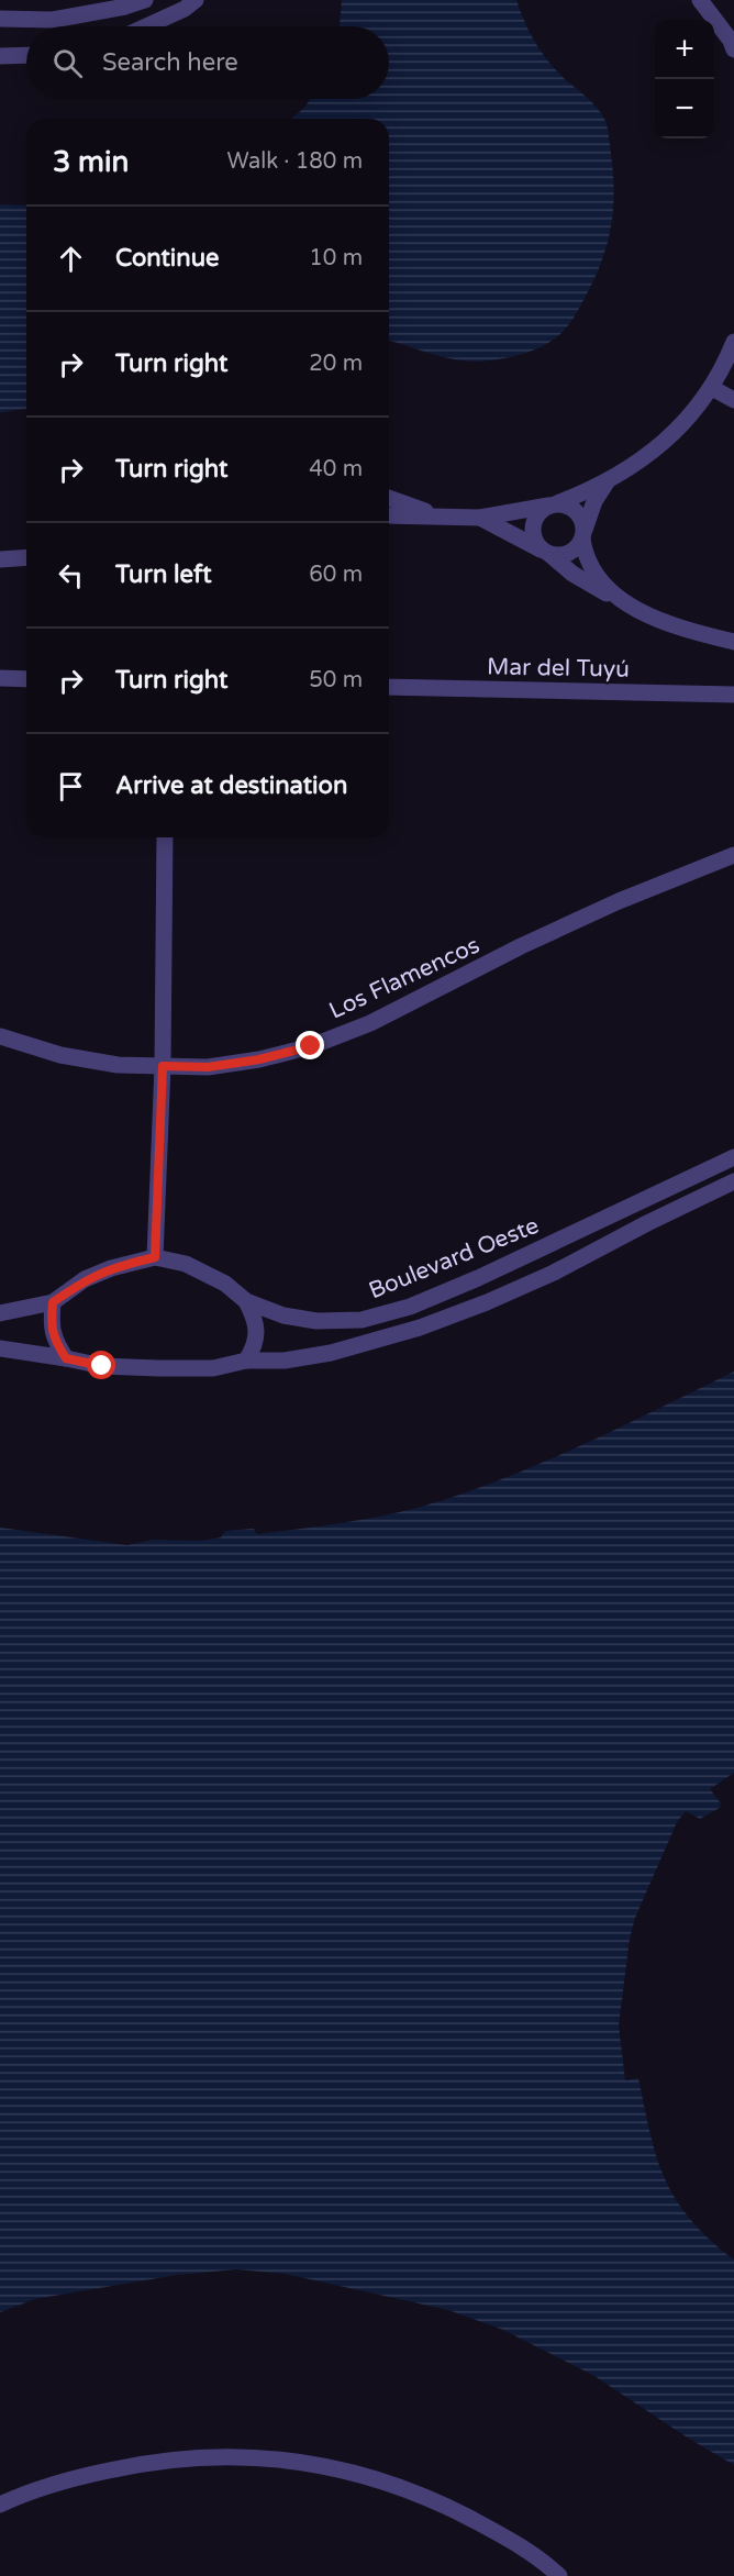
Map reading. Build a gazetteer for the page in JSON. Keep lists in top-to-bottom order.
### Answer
{
  "streets": {
    "street": ["Mar del Tuyú", "Los Flamencos", "Boulevard Oeste"]
  },
  "page": {
    "map_buttons": ["+", "−"],
    "search": "Search here",
    "heading": ["3 min", "Walk · 180 m"],
    "list": [
      ["Continue", "10 m"],
      ["Turn right", "20 m"],
      ["Turn right", "40 m"],
      ["Turn left", "60 m"],
      ["Turn right", "50 m"],
      "Arrive at destination"
    ]
  }
}
